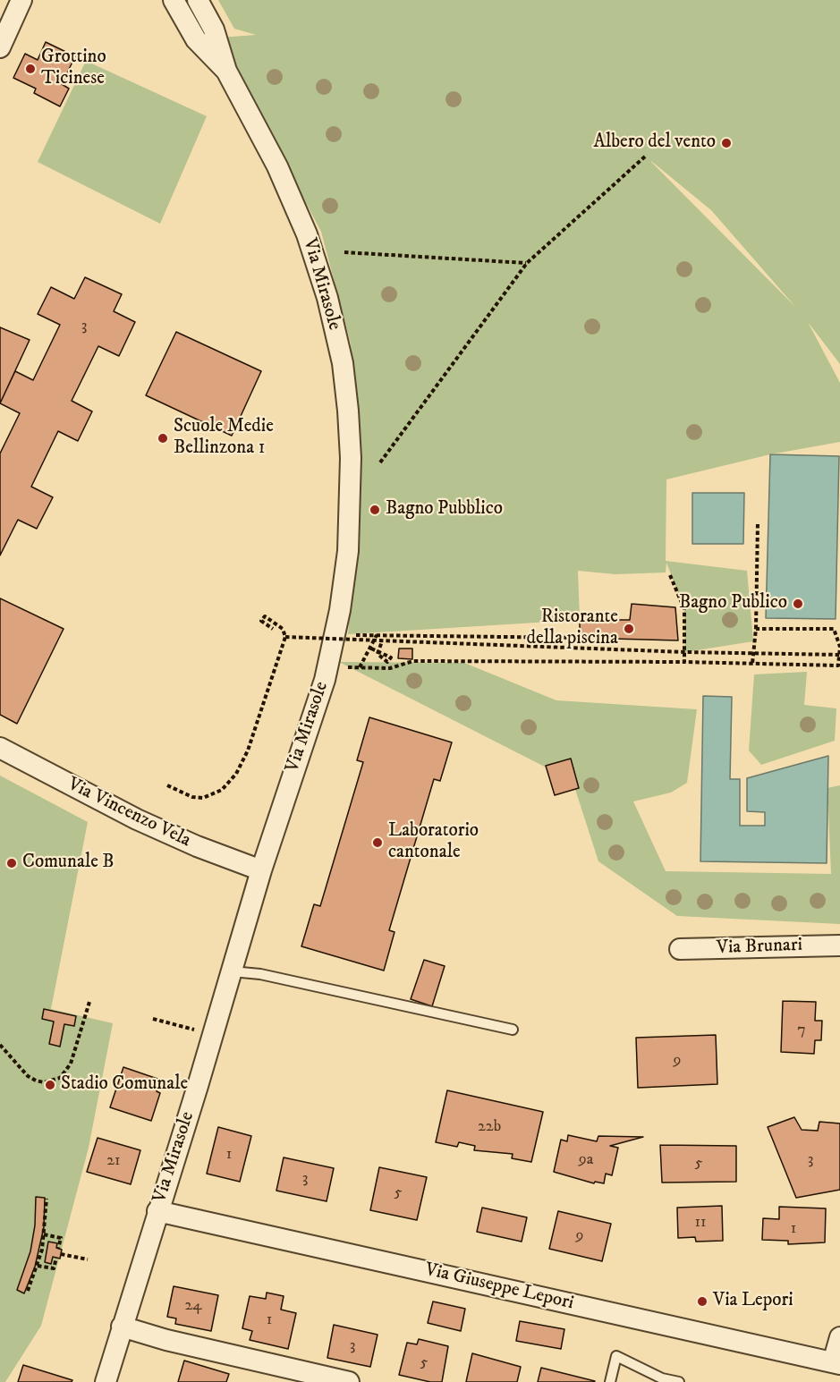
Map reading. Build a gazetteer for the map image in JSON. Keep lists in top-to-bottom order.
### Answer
{
  "streets": {
    "street": [
      "Via Mirasole",
      "Via Vincenzo Vela",
      "Via Brunari",
      "Via Giuseppe Lepori"
    ]
  },
  "crossings": [
    ["Via Mirasole", "Via Vincenzo Vela"],
    ["Via Mirasole", "Via Giuseppe Lepori"]
  ],
  "places": [
    "Grottino Ticinese",
    "Albero del vento",
    "Scuole Medie Bellinzona 1",
    "Bagno Pubblico",
    "Bagno Publico",
    "Ristorante della piscina",
    "Laboratorio cantonale",
    "Comunale B",
    "Stadio Comunale",
    "Via Lepori"
  ],
  "house_numbers": [
    "3",
    "7",
    "9",
    "22b",
    "1",
    "9a",
    "3",
    "21",
    "5",
    "3",
    "5",
    "11",
    "1",
    "9",
    "24",
    "1",
    "3",
    "5"
  ]
}
